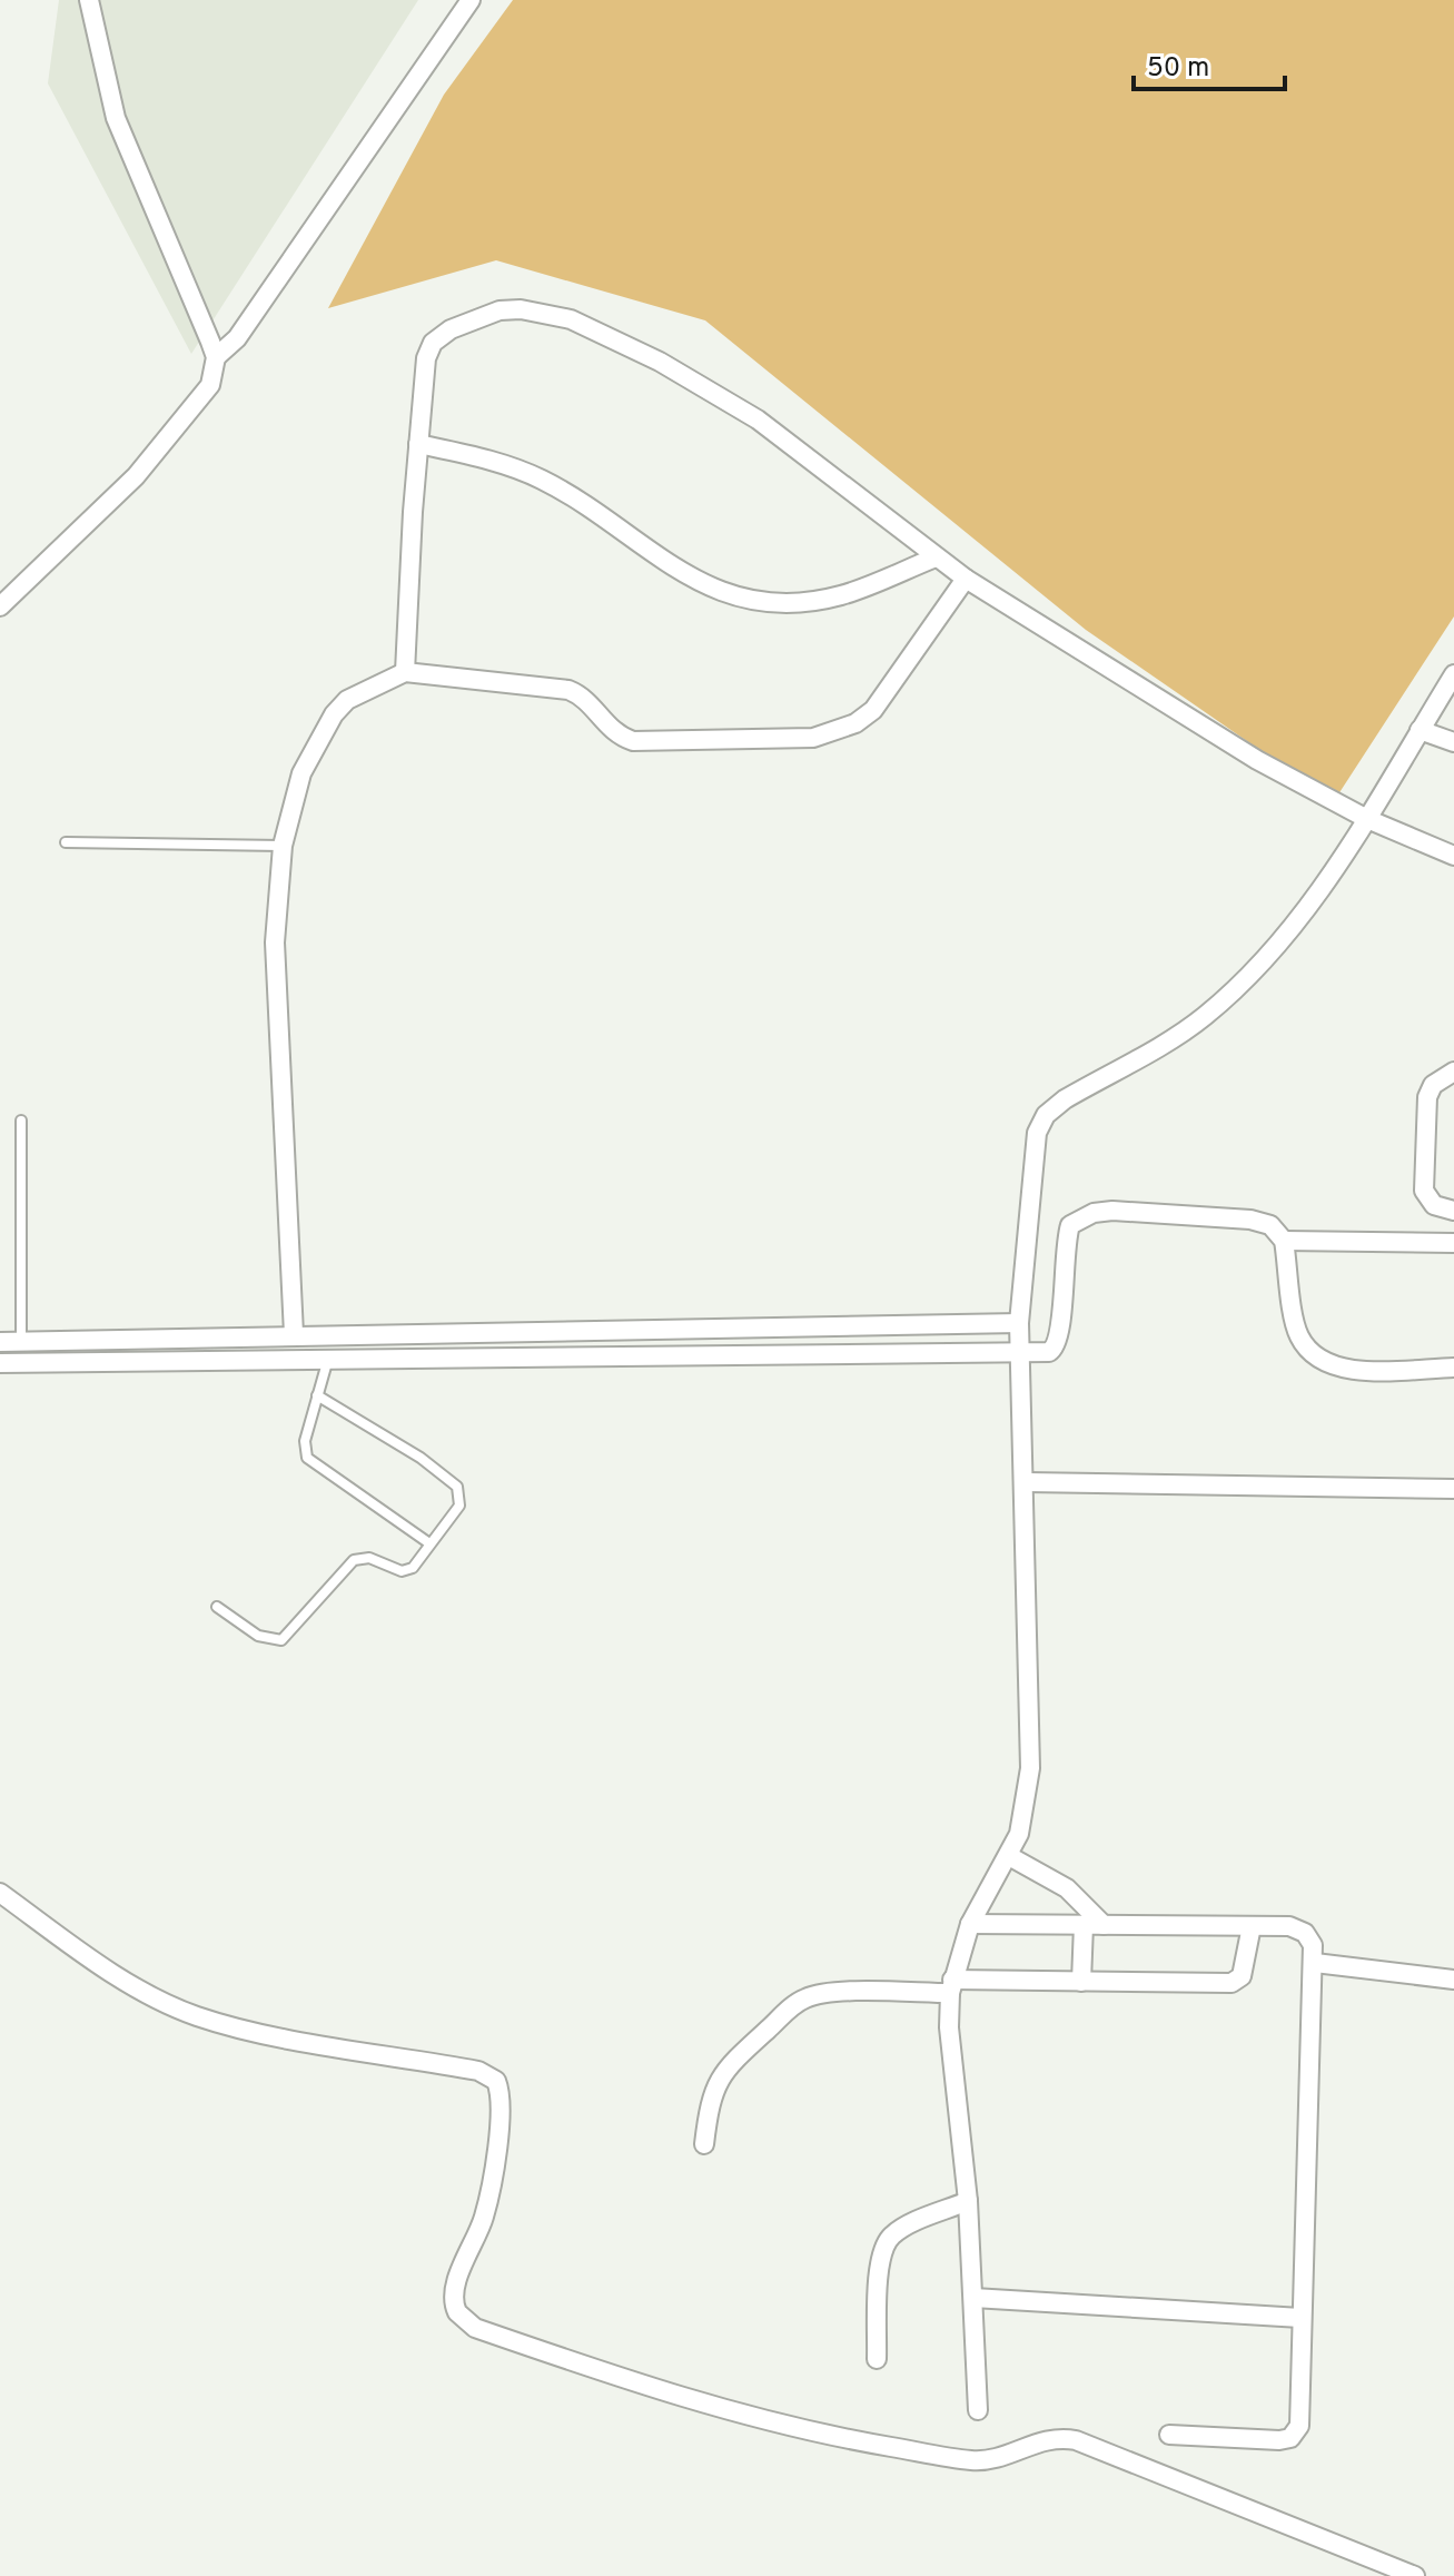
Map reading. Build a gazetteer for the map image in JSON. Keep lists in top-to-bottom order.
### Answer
{
  "scale_bar": "50 m"
}
